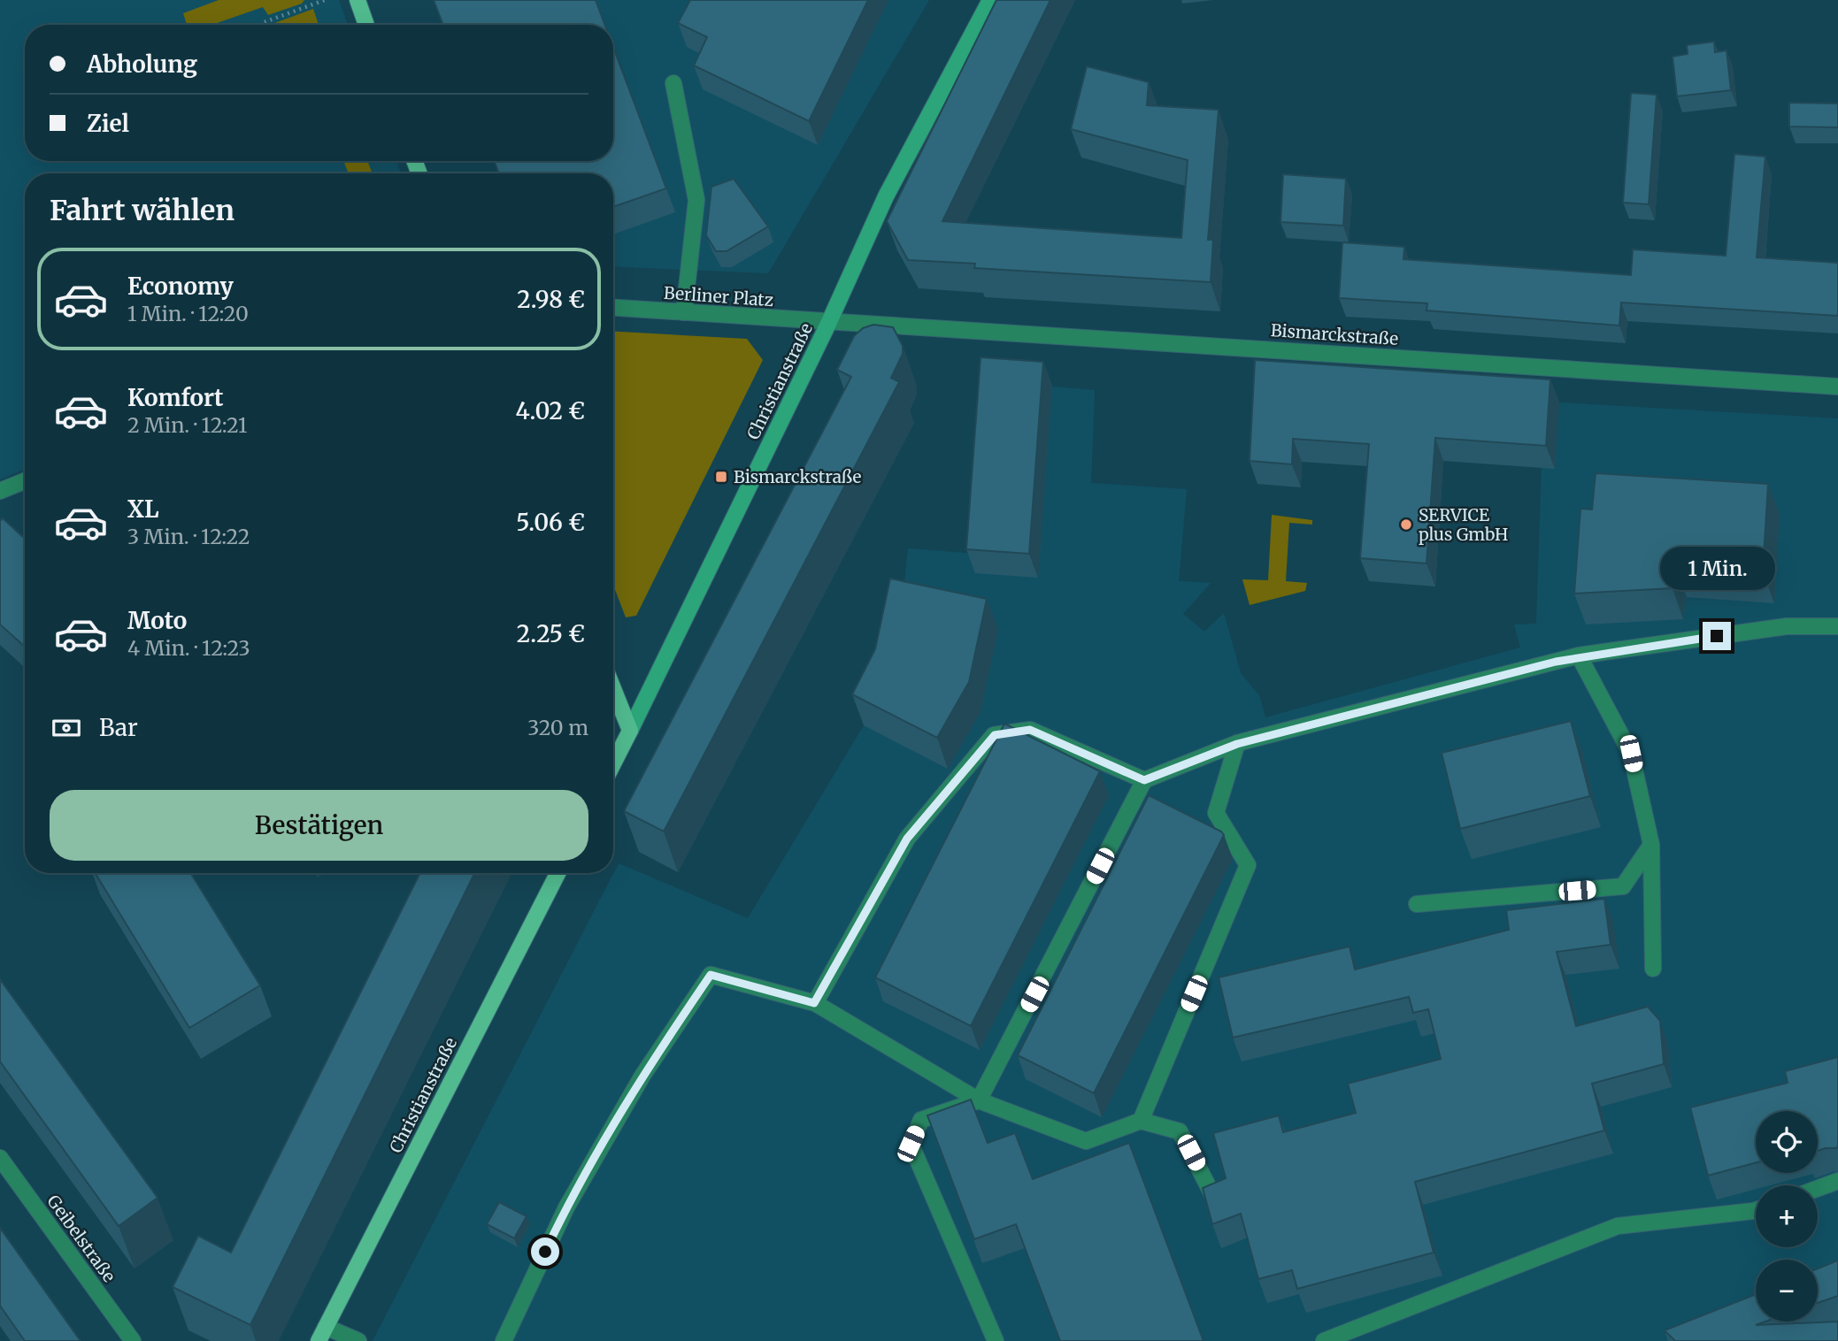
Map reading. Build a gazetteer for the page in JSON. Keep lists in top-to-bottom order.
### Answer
{
  "streets": {
    "main road": ["Christianstraße"],
    "street": ["Berliner Platz", "Bismarckstraße", "Geibelstraße"]
  },
  "crossings": [
    ["Berliner Platz", "Bismarckstraße"],
    ["Berliner Platz", "Christianstraße"],
    ["Bismarckstraße", "Christianstraße"]
  ],
  "places": {
    "transit": ["Bismarckstraße"],
    "other": ["SERVICE plus GmbH"]
  },
  "page": {
    "banner": ["Abholung", "Ziel"],
    "heading": "Fahrt wählen",
    "list": [
      {
        "name": "Economy",
        "note": "1 Min. · 12:20",
        "value": "2.98 €"
      },
      {
        "name": "Komfort",
        "note": "2 Min. · 12:21",
        "value": "4.02 €"
      },
      {
        "name": "XL",
        "note": "3 Min. · 12:22",
        "value": "5.06 €"
      },
      {
        "name": "Moto",
        "note": "4 Min. · 12:23",
        "value": "2.25 €"
      }
    ],
    "bubble": "1 Min.",
    "pay": ["Bar", "320 m"],
    "buttons": "Bestätigen",
    "map_buttons": ["+", "−"]
  }
}
